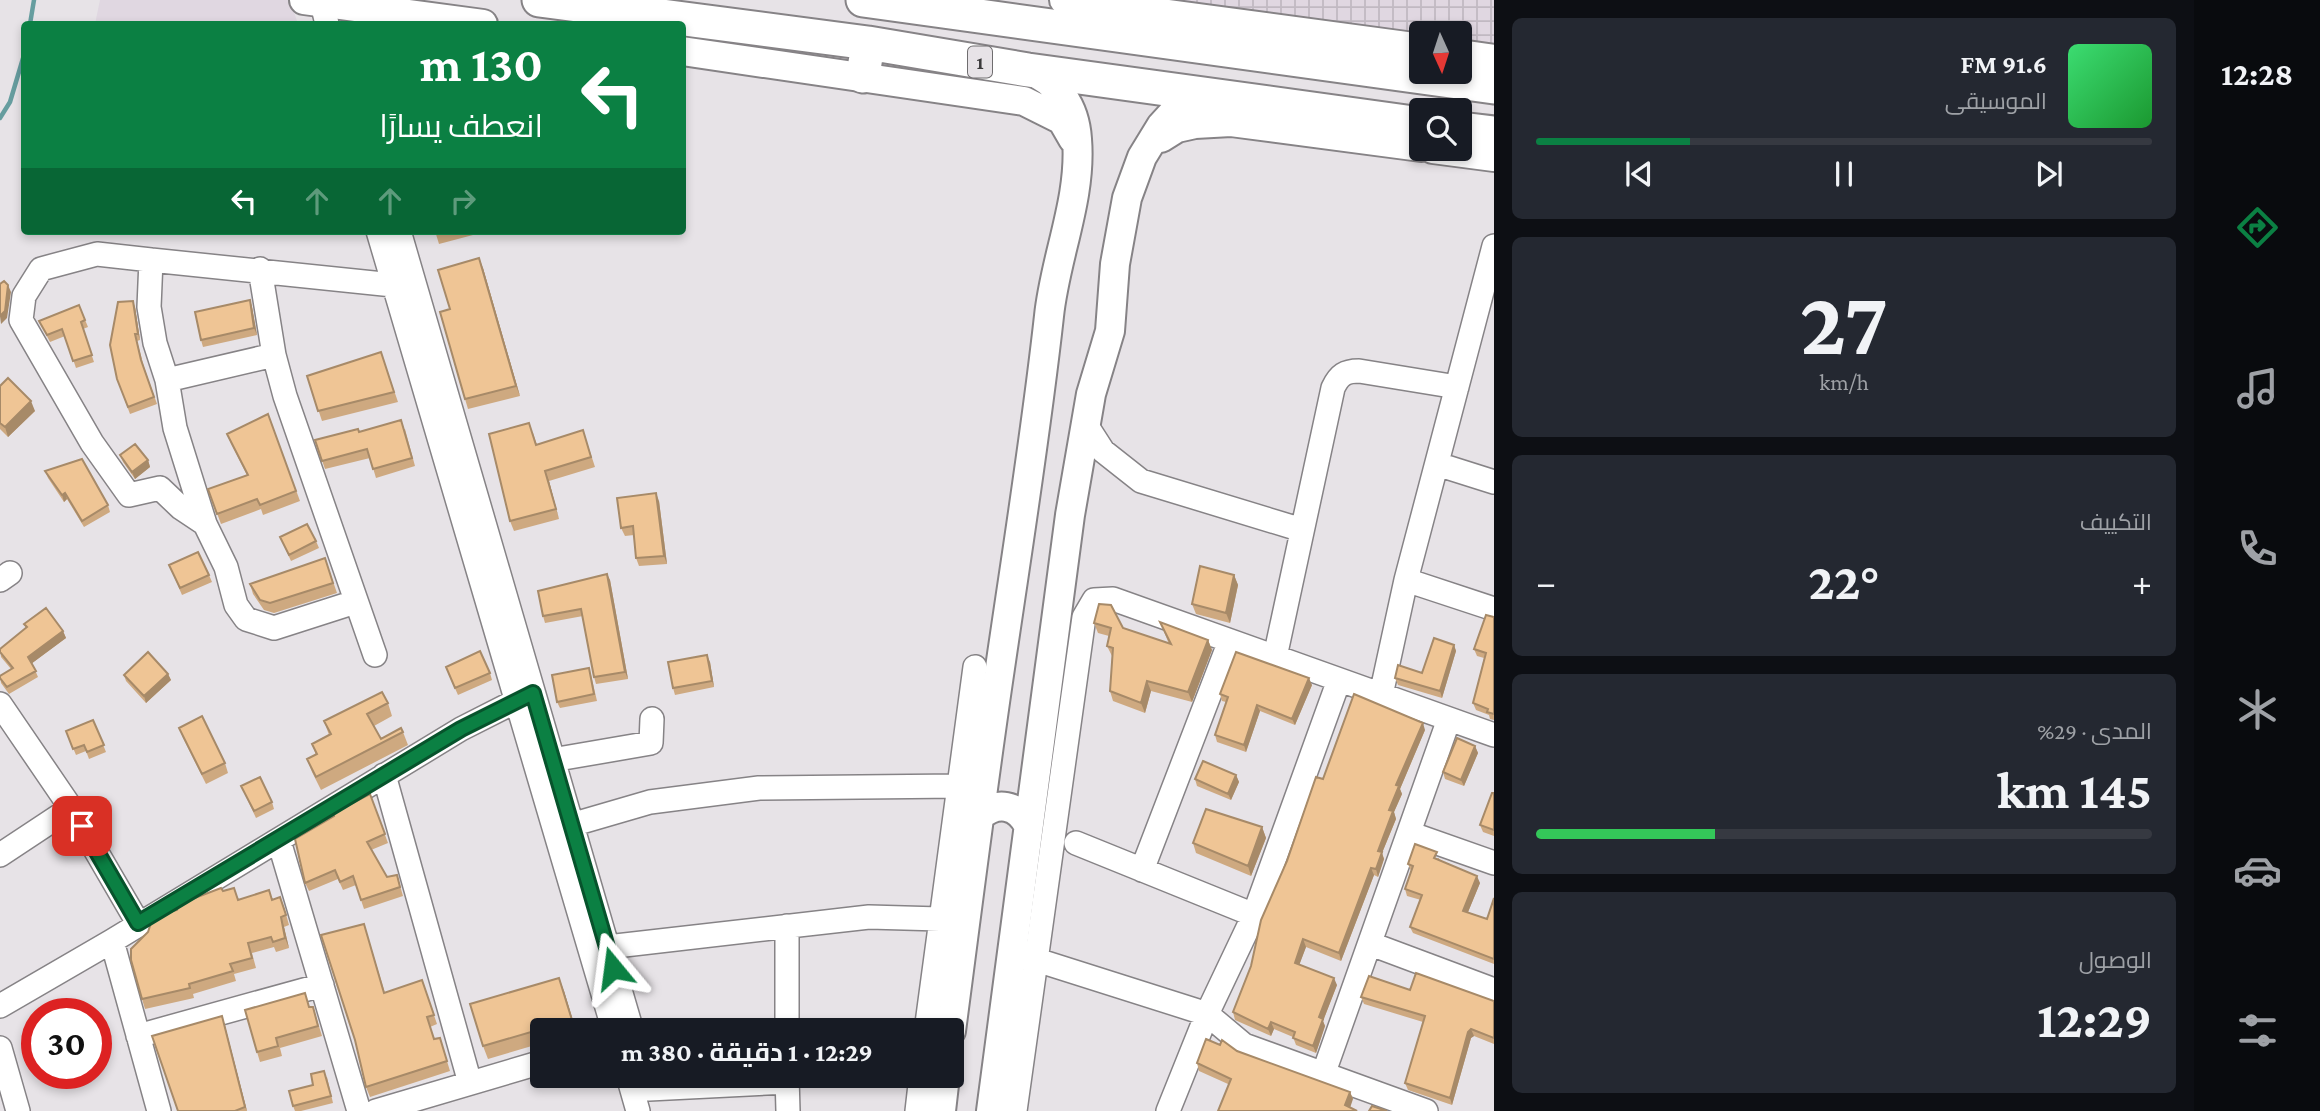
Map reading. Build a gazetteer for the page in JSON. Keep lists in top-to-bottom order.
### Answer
{
  "streets": {
    "highway": ["1"]
  },
  "north": "bottom",
  "page": {
    "tabs": "12:28",
    "turn": ["130 m", "انعطف يسارًا"],
    "song": ["91.6 FM", "الموسيقى"],
    "tile": [
      ["27", "km/h"],
      "التكييف",
      ["المدى · 29%", "145 km"],
      ["الوصول", "12:29"]
    ],
    "heat": ["−", "22°", "+"],
    "limit": "30",
    "trip": "12:29 · 1 دقيقة · 380 m"
  }
}
